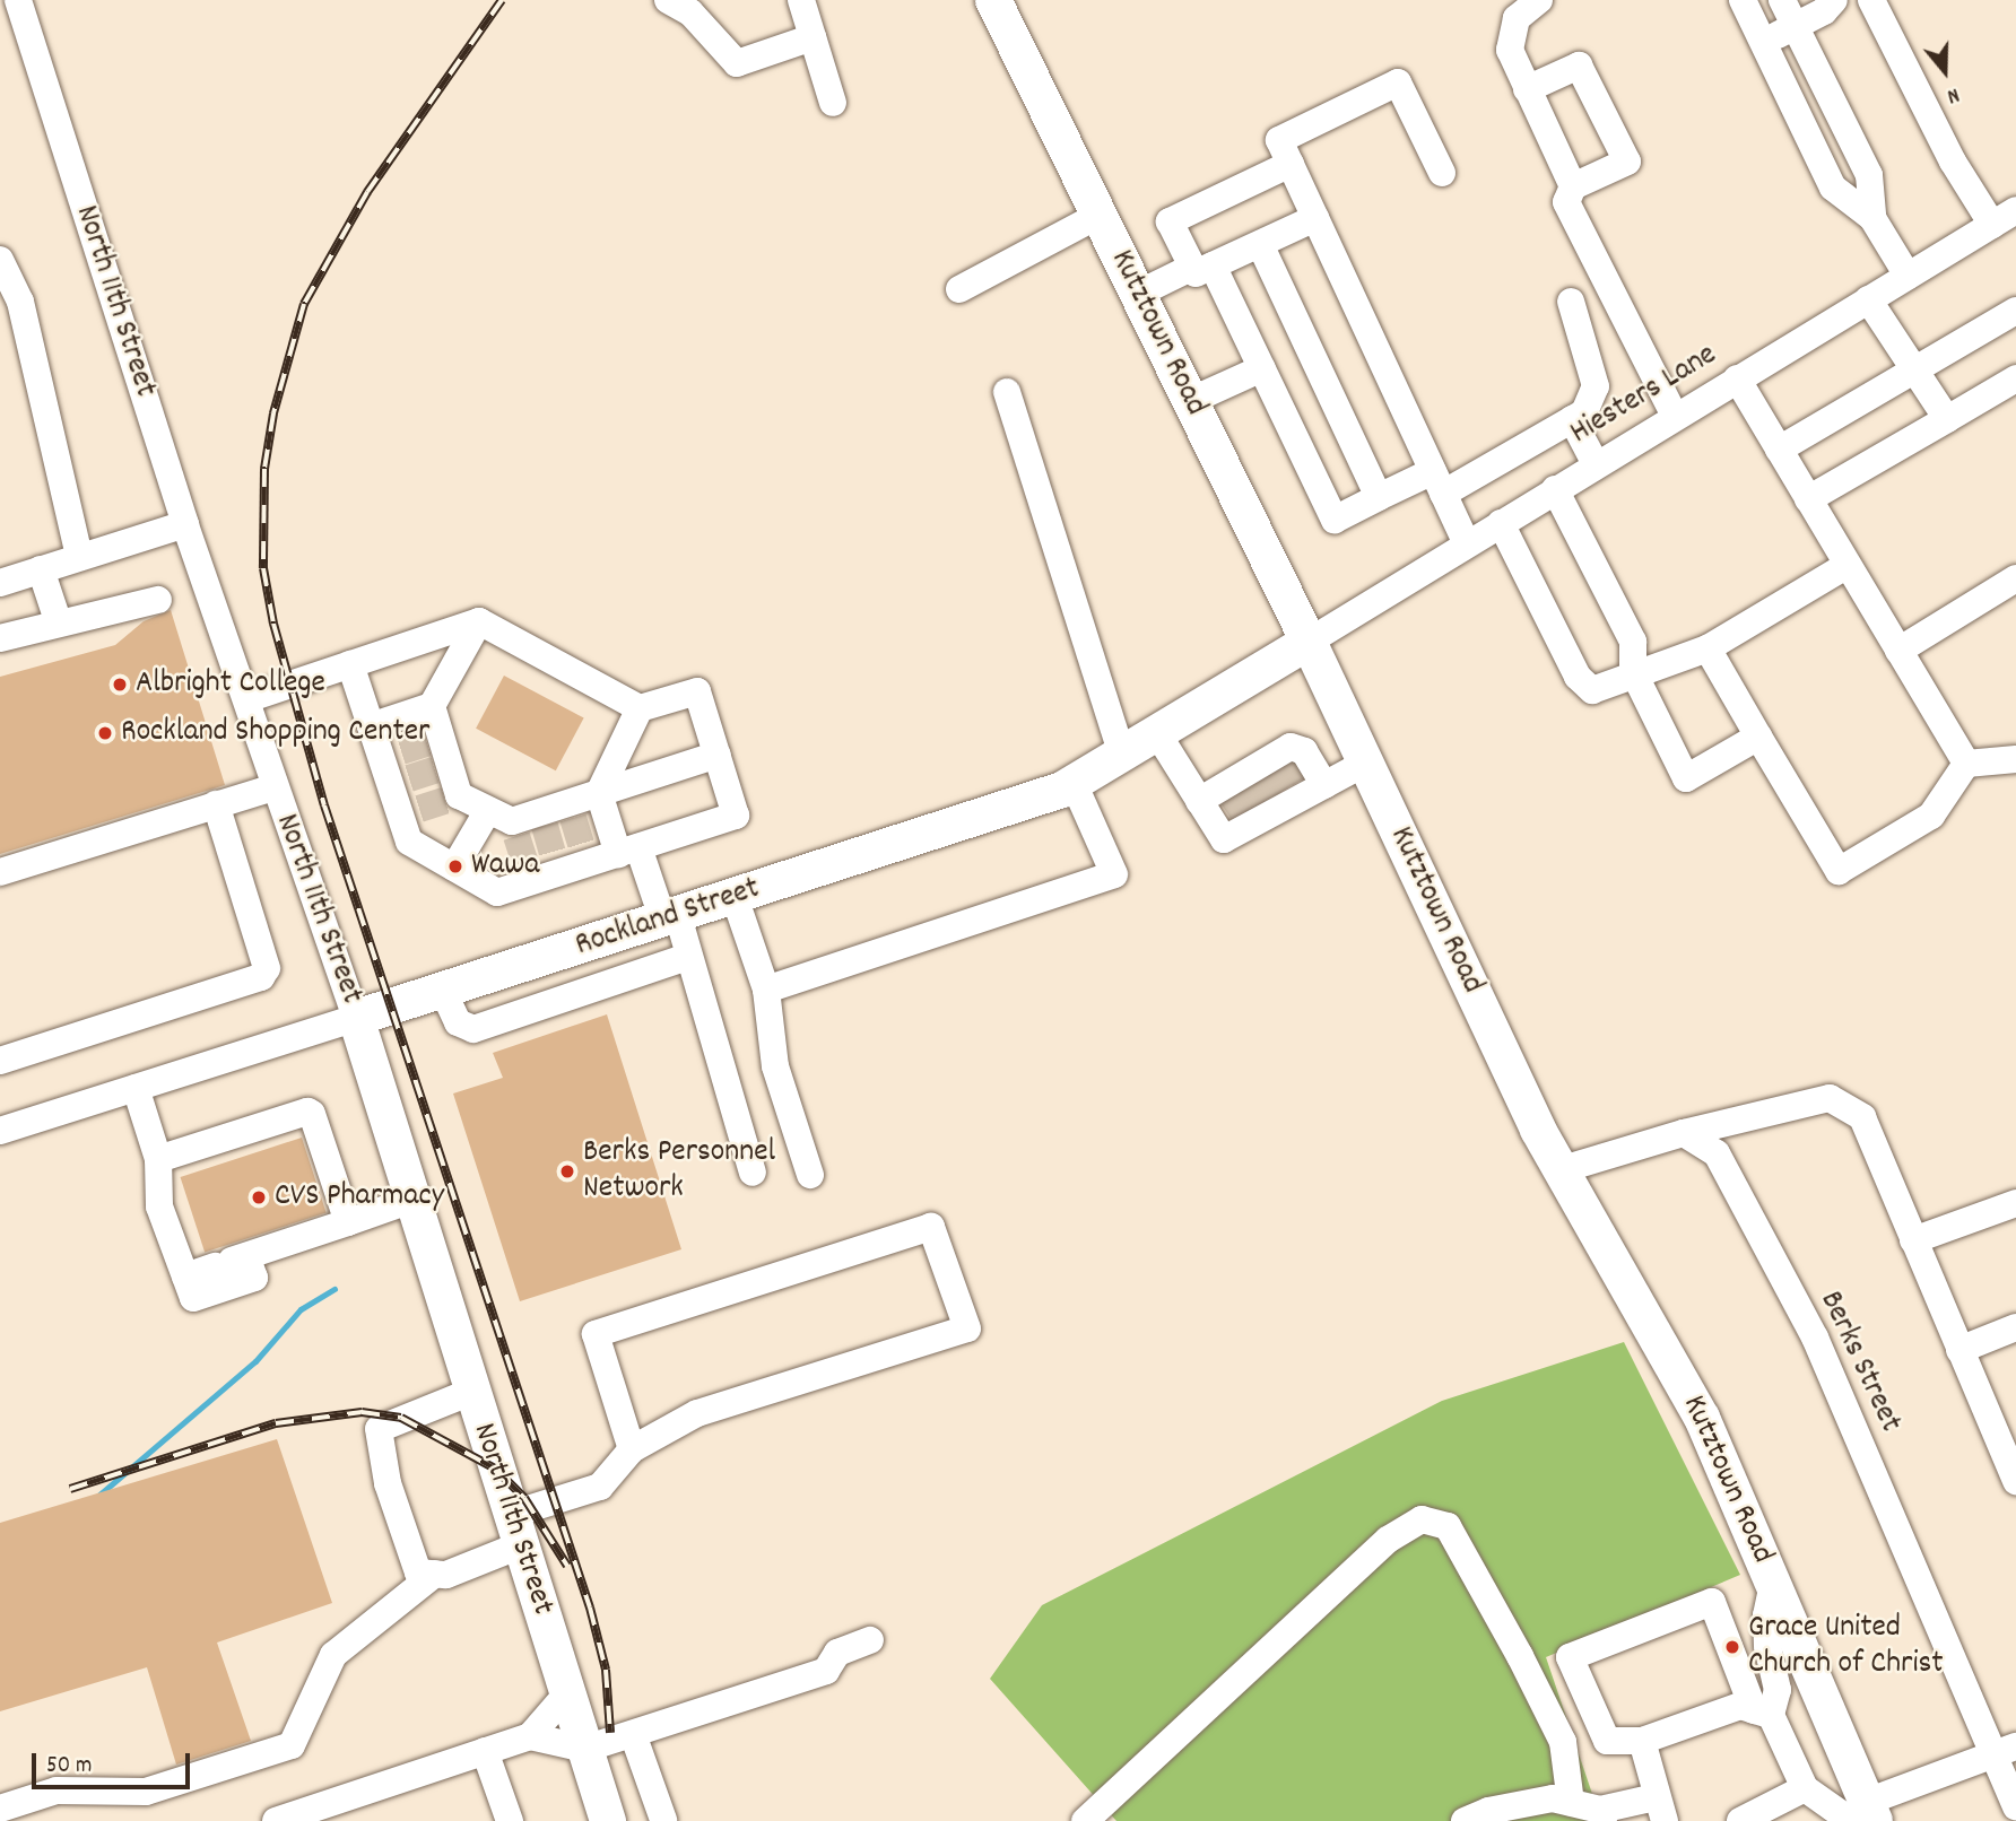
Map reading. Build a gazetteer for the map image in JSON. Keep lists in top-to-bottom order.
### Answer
{
  "streets": {
    "main road": ["North 11th Street", "Kutztown Road", "Rockland Street"],
    "street": ["Hiesters Lane", "Berks Street"]
  },
  "crossings": [
    ["North 11th Street", "Rockland Street"],
    ["Kutztown Road", "Hiesters Lane"],
    ["Kutztown Road", "Rockland Street"],
    ["Hiesters Lane", "Rockland Street"]
  ],
  "places": [
    "Albright College",
    "Rockland Shopping Center",
    "Wawa",
    "Berks Personnel Network",
    "CVS Pharmacy",
    "Grace United Church of Christ"
  ],
  "scale_bar": "50 m",
  "north": "bottom"
}
